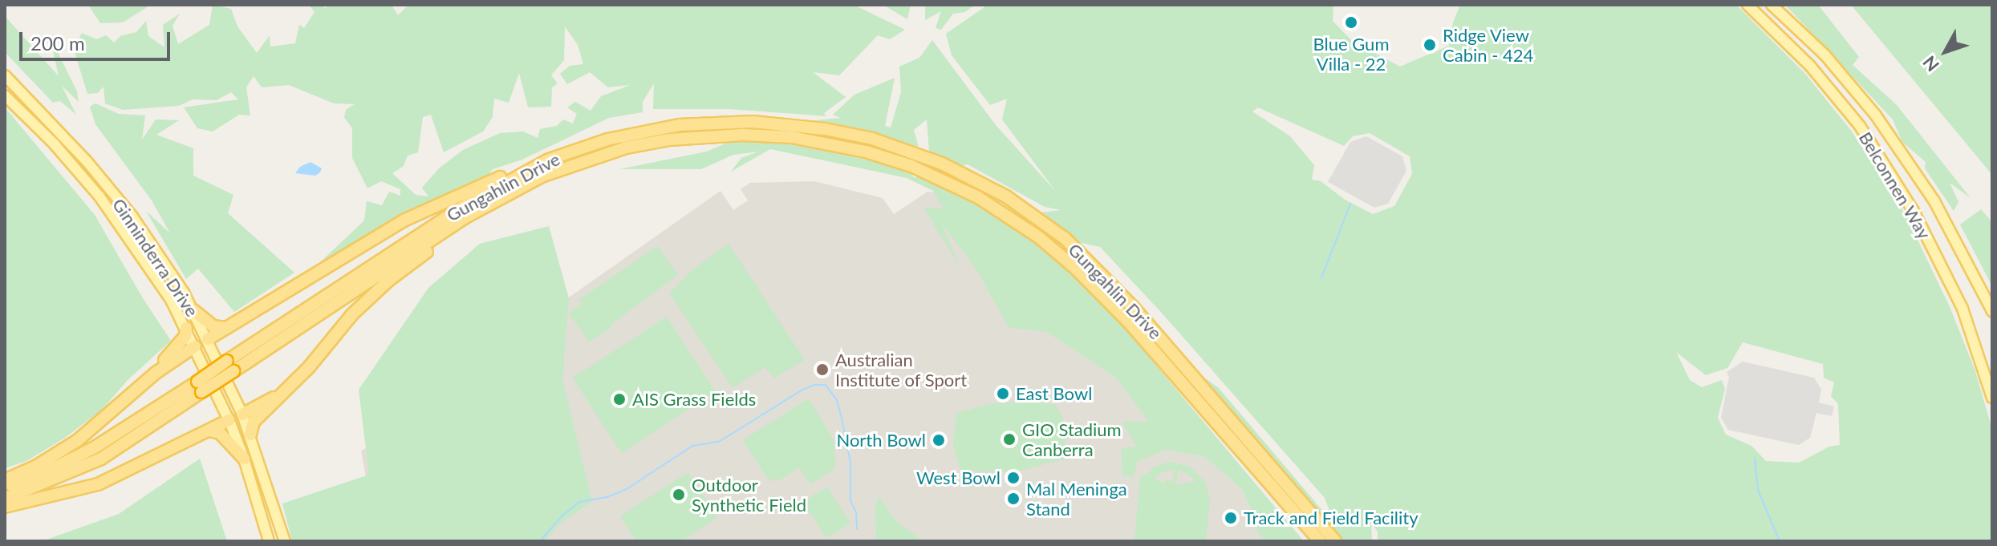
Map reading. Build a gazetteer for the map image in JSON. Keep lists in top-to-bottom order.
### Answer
{
  "streets": {
    "highway": ["Gungahlin Drive"],
    "main road": ["Belconnen Way", "Ginninderra Drive"]
  },
  "places": [
    "Blue Gum Villa - 22",
    "Ridge View Cabin - 424",
    "Australian Institute of Sport",
    "East Bowl",
    "AIS Grass Fields",
    "GIO Stadium Canberra",
    "North Bowl",
    "West Bowl",
    "Outdoor Synthetic Field",
    "Mal Meninga Stand",
    "Track and Field Facility"
  ],
  "scale_bar": "200 m",
  "north": "bottom left"
}
